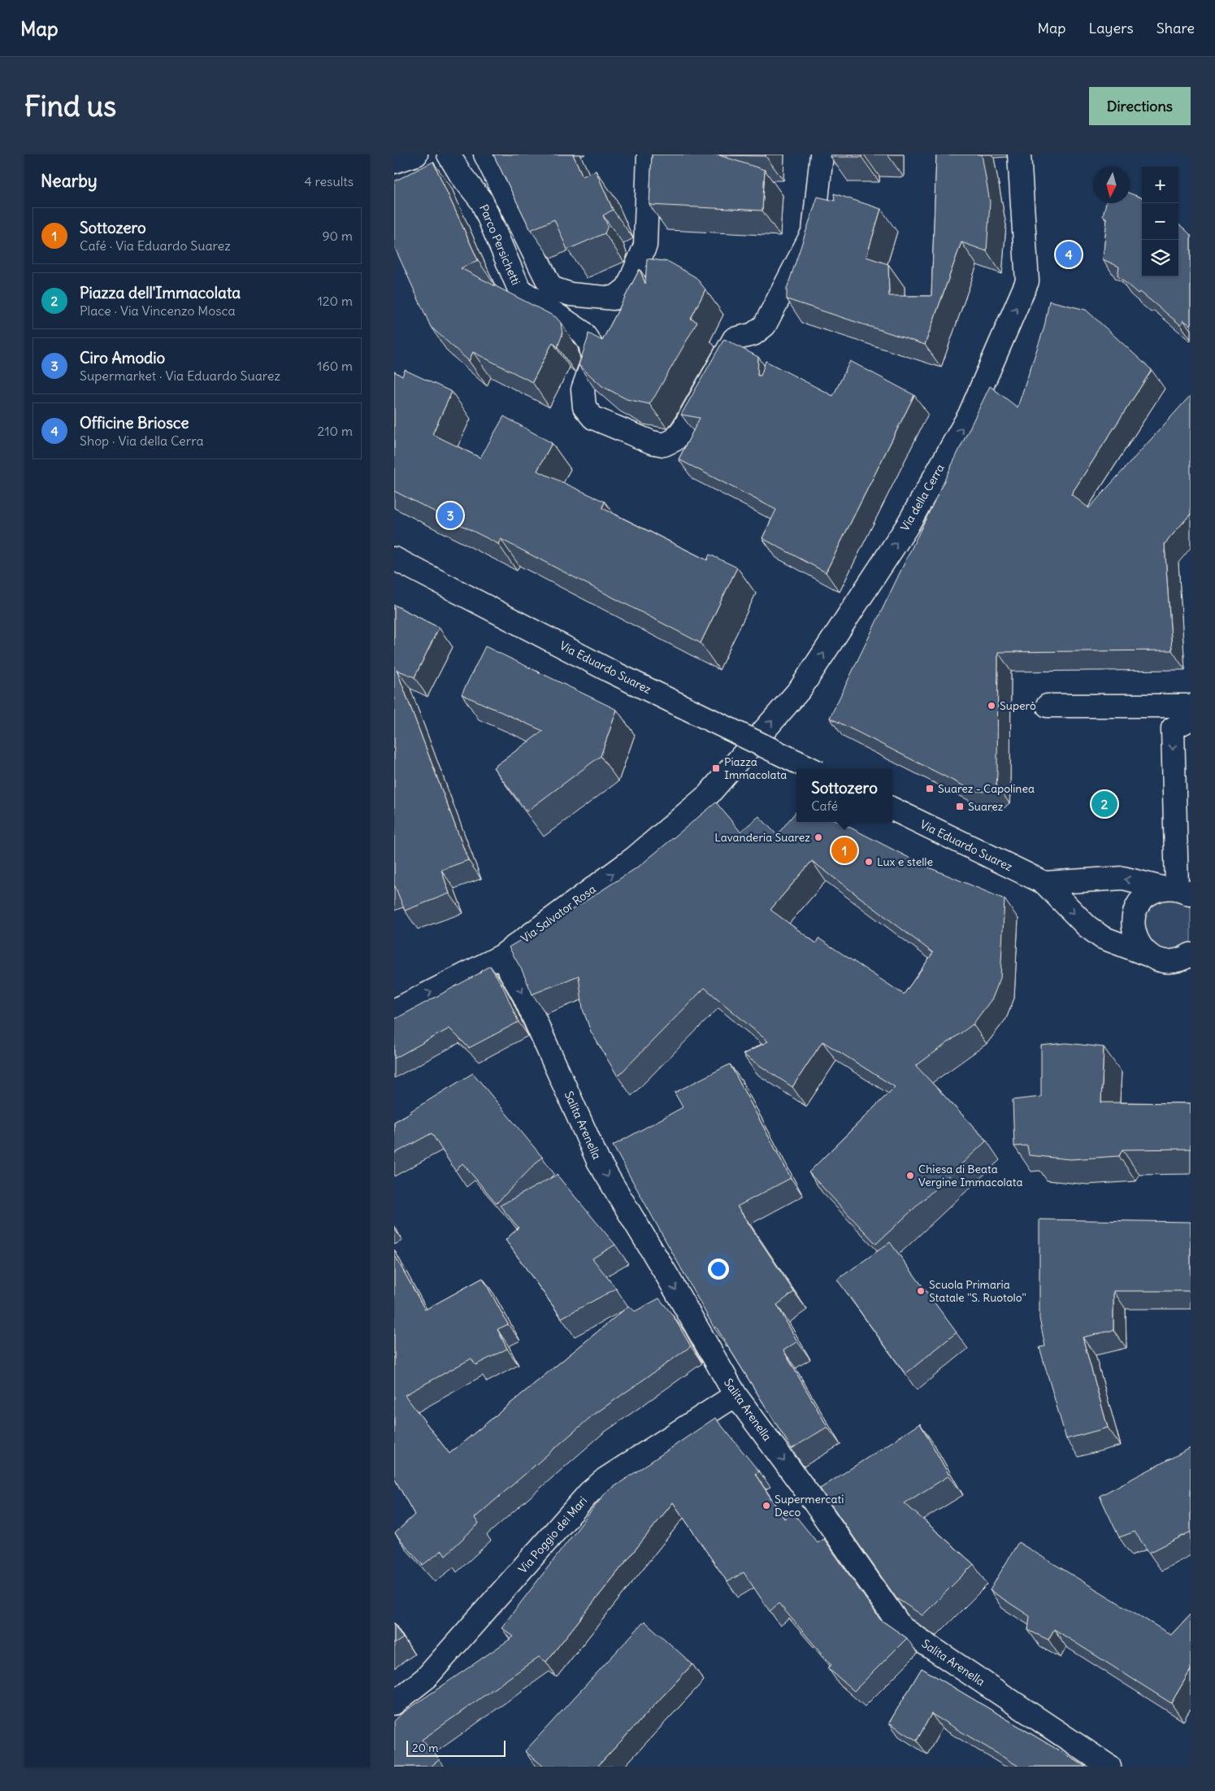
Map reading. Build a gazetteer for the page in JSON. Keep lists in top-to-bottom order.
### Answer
{
  "streets": {
    "street": [
      "Parco Persichetti",
      "Via della Cerra",
      "Via Eduardo Suarez",
      "Via Salvator Rosa",
      "Salita Arenella",
      "Via Poggio dei Mari"
    ]
  },
  "crossings": [
    ["Via della Cerra", "Via Salvator Rosa"],
    ["Via Salvator Rosa", "Salita Arenella"],
    ["Salita Arenella", "Via Poggio dei Mari"]
  ],
  "one_way": ["Via della Cerra", "Via Salvator Rosa", "Salita Arenella"],
  "places": {
    "other": [
      "Superò",
      "Lavanderia Suarez",
      "Lux e stelle",
      "Chiesa di Beata Vergine Immacolata",
      "Scuola Primaria Statale ''S. Ruotolo''",
      "Supermercati Deco"
    ],
    "transit": ["Piazza Immacolata", "Suarez - Capolinea", "Suarez"]
  },
  "scale_bar": "20 m",
  "north": "bottom",
  "page": {
    "header": "Map",
    "nav": ["Map", "Layers", "Share"],
    "buttons": "Directions",
    "title": "Find us",
    "heading": ["Nearby", "4 results"],
    "map_buttons": ["+", "−"],
    "list": [
      {
        "mark": "1",
        "name": "Sottozero",
        "note": "Café · Via Eduardo Suarez",
        "value": "90 m"
      },
      {
        "mark": "2",
        "name": "Piazza dell'Immacolata",
        "note": "Place · Via Vincenzo Mosca",
        "value": "120 m"
      },
      {
        "mark": "3",
        "name": "Ciro Amodio",
        "note": "Supermarket · Via Eduardo Suarez",
        "value": "160 m"
      },
      {
        "mark": "4",
        "name": "Officine Briosce",
        "note": "Shop · Via della Cerra",
        "value": "210 m"
      }
    ],
    "pins": [
      "4",
      "3",
      "2",
      "1"
    ],
    "popup": ["Sottozero", "Café"],
    "scale": "20 m"
  }
}
